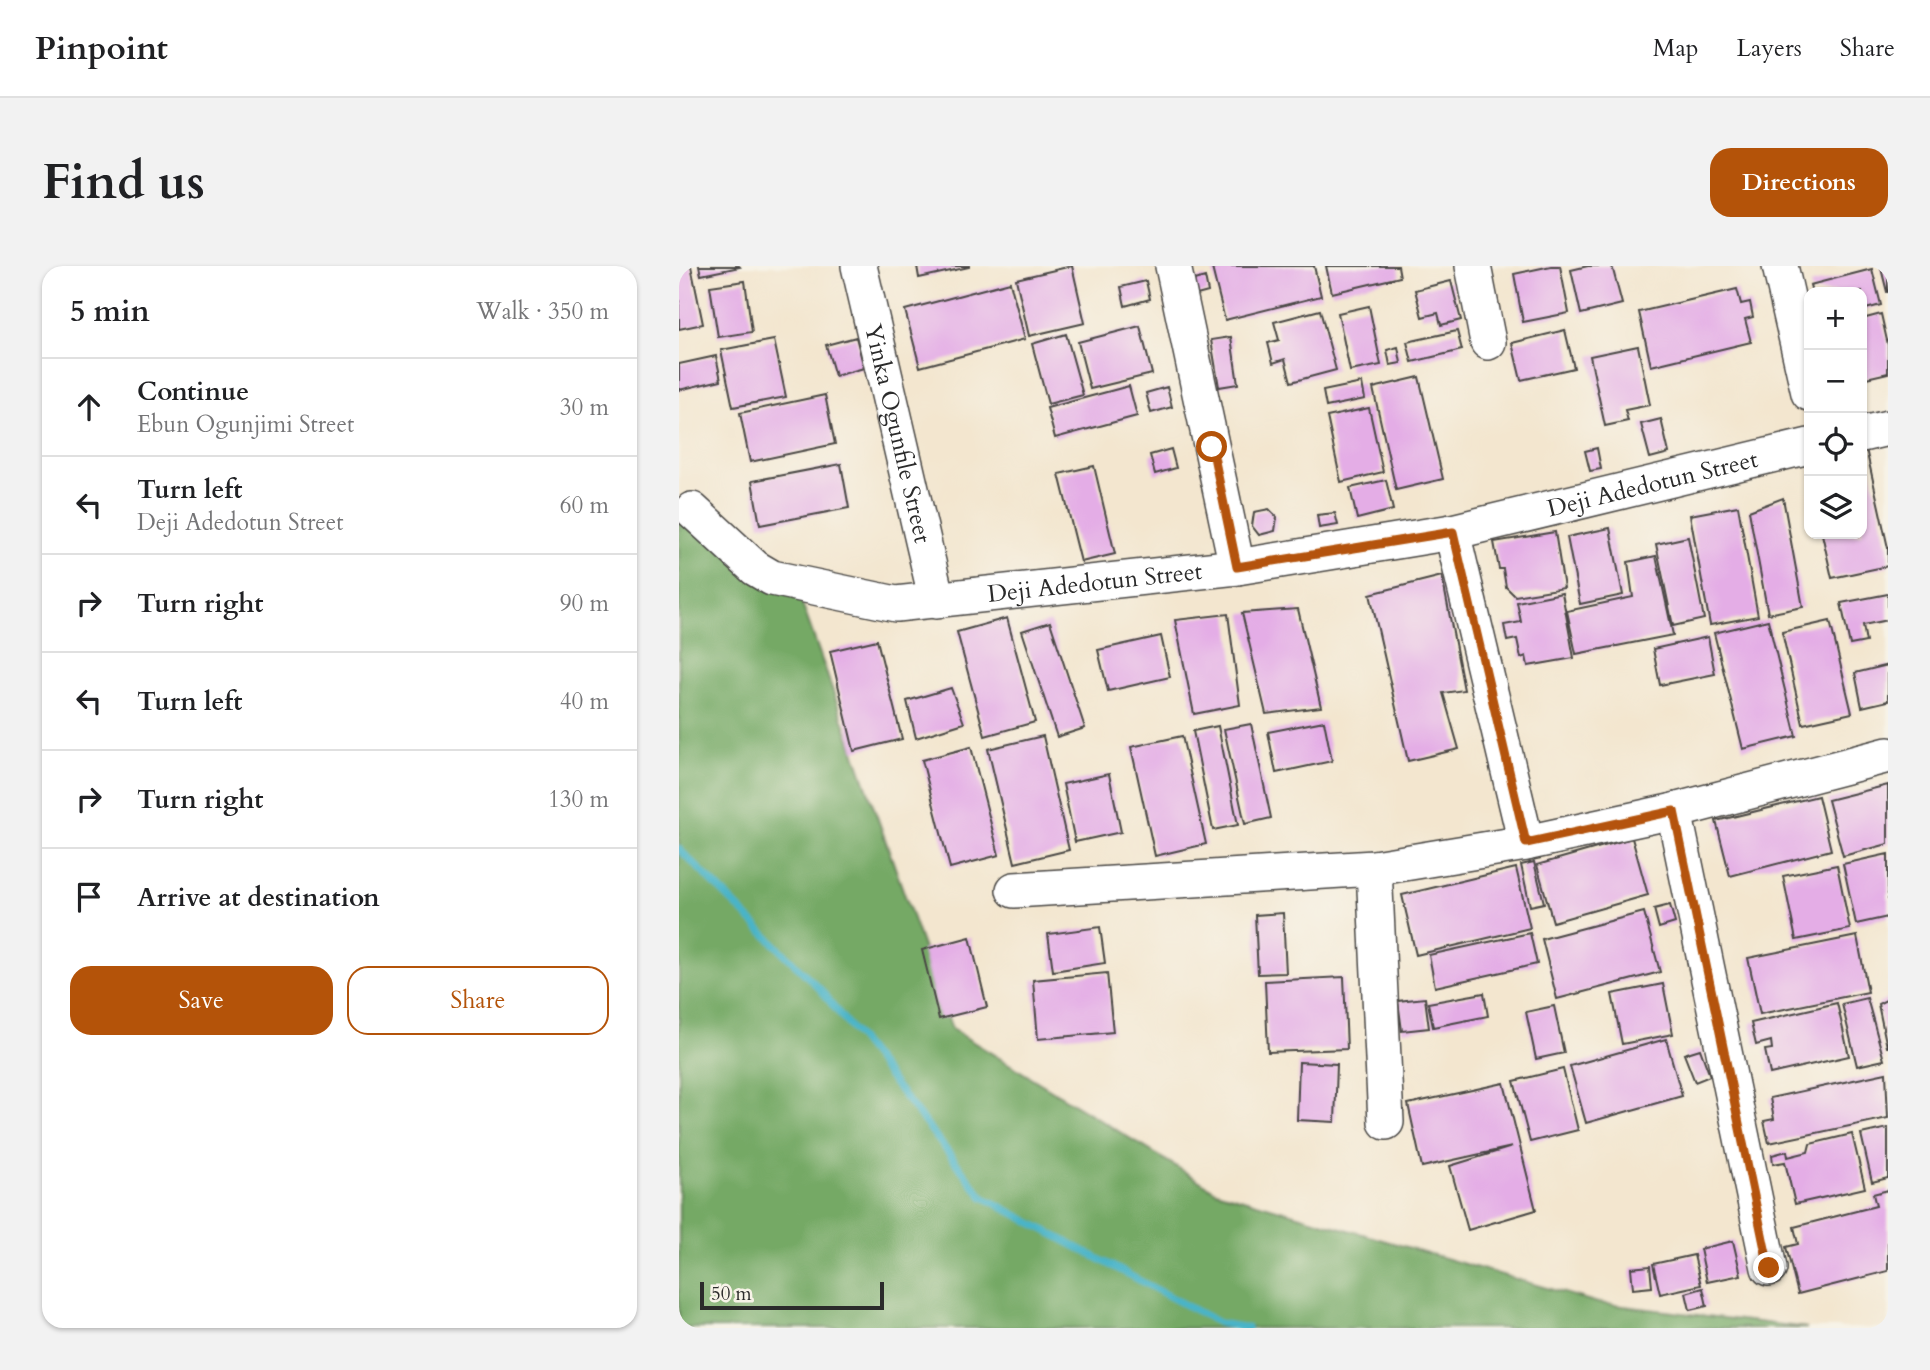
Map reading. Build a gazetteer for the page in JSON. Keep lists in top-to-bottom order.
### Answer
{
  "streets": {
    "street": ["Yinka Ogunfile Street", "Deji Adedotun Street"]
  },
  "crossings": [
    ["Yinka Ogunfile Street", "Deji Adedotun Street"]
  ],
  "scale_bar": "50 m",
  "page": {
    "header": "Pinpoint",
    "nav": ["Map", "Layers", "Share"],
    "buttons": [
      "Directions",
      ["Save", "Share"]
    ],
    "title": "Find us",
    "heading": ["5 min", "Walk · 350 m"],
    "map_buttons": ["+", "−"],
    "list": [
      ["Continue", "Ebun Ogunjimi Street", "30 m"],
      ["Turn left", "Deji Adedotun Street", "60 m"],
      ["Turn right", "90 m"],
      ["Turn left", "40 m"],
      ["Turn right", "130 m"],
      "Arrive at destination"
    ],
    "scale": "50 m"
  }
}
